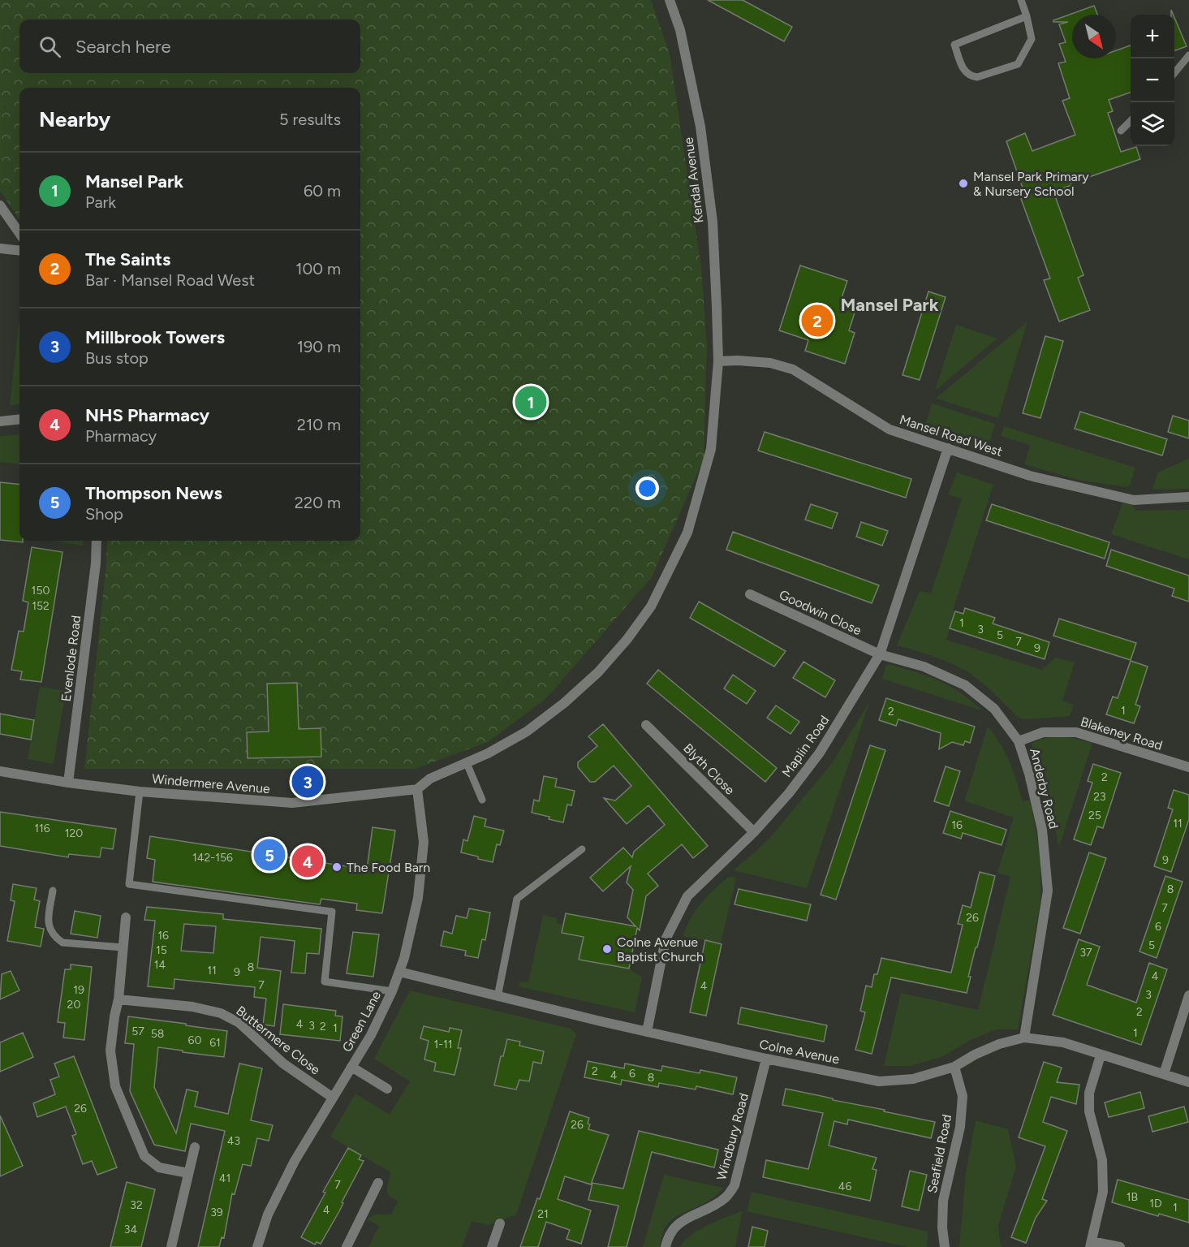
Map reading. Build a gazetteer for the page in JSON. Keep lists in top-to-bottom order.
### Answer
{
  "streets": {
    "street": [
      "Kendal Avenue",
      "Mansel Road West",
      "Goodwin Close",
      "Evenlode Road",
      "Blakeney Road",
      "Maplin Road",
      "Blyth Close",
      "Windermere Avenue",
      "Anderby Road",
      "Green Lane",
      "Buttermere Close",
      "Colne Avenue",
      "Windbury Road",
      "Seafield Road"
    ]
  },
  "crossings": [
    ["Kendal Avenue", "Mansel Road West"],
    ["Kendal Avenue", "Windermere Avenue"],
    ["Mansel Road West", "Maplin Road"],
    ["Mansel Road West", "Windermere Avenue"],
    ["Goodwin Close", "Maplin Road"],
    ["Goodwin Close", "Anderby Road"],
    ["Evenlode Road", "Windermere Avenue"],
    ["Blakeney Road", "Anderby Road"],
    ["Maplin Road", "Blyth Close"],
    ["Maplin Road", "Anderby Road"],
    ["Maplin Road", "Colne Avenue"],
    ["Windermere Avenue", "Green Lane"],
    ["Anderby Road", "Colne Avenue"],
    ["Green Lane", "Buttermere Close"],
    ["Green Lane", "Colne Avenue"],
    ["Colne Avenue", "Windbury Road"],
    ["Colne Avenue", "Seafield Road"]
  ],
  "districts": ["Mansel Park"],
  "places": ["Mansel Park Primary & Nursery School", "The Food Barn", "Colne Avenue Baptist Church"],
  "house_numbers": [
    "150",
    "152",
    "1",
    "3",
    "5",
    "7",
    "9",
    "1",
    "2",
    "2",
    "23",
    "25",
    "11",
    "16",
    "116",
    "120",
    "142-156",
    "9",
    "8",
    "7",
    "26",
    "6",
    "16",
    "5",
    "15",
    "37",
    "14",
    "8",
    "11",
    "9",
    "4",
    "7",
    "4",
    "19",
    "3",
    "20",
    "2",
    "4",
    "3",
    "2",
    "1",
    "57",
    "1",
    "58",
    "60",
    "61",
    "1-11",
    "2",
    "6",
    "4",
    "8",
    "26",
    "26",
    "43",
    "41",
    "7",
    "46",
    "1B",
    "1D",
    "32",
    "1",
    "4",
    "39",
    "21",
    "34"
  ],
  "north": "bottom right",
  "page": {
    "map_buttons": ["+", "−"],
    "search": "Search here",
    "heading": ["Nearby", "5 results"],
    "list": [
      {
        "mark": "1",
        "name": "Mansel Park",
        "note": "Park",
        "value": "60 m"
      },
      {
        "mark": "2",
        "name": "The Saints",
        "note": "Bar · Mansel Road West",
        "value": "100 m"
      },
      {
        "mark": "3",
        "name": "Millbrook Towers",
        "note": "Bus stop",
        "value": "190 m"
      },
      {
        "mark": "4",
        "name": "NHS Pharmacy",
        "note": "Pharmacy",
        "value": "210 m"
      },
      {
        "mark": "5",
        "name": "Thompson News",
        "note": "Shop",
        "value": "220 m"
      }
    ],
    "pins": [
      "2",
      "1",
      "3",
      "5",
      "4"
    ]
  }
}
